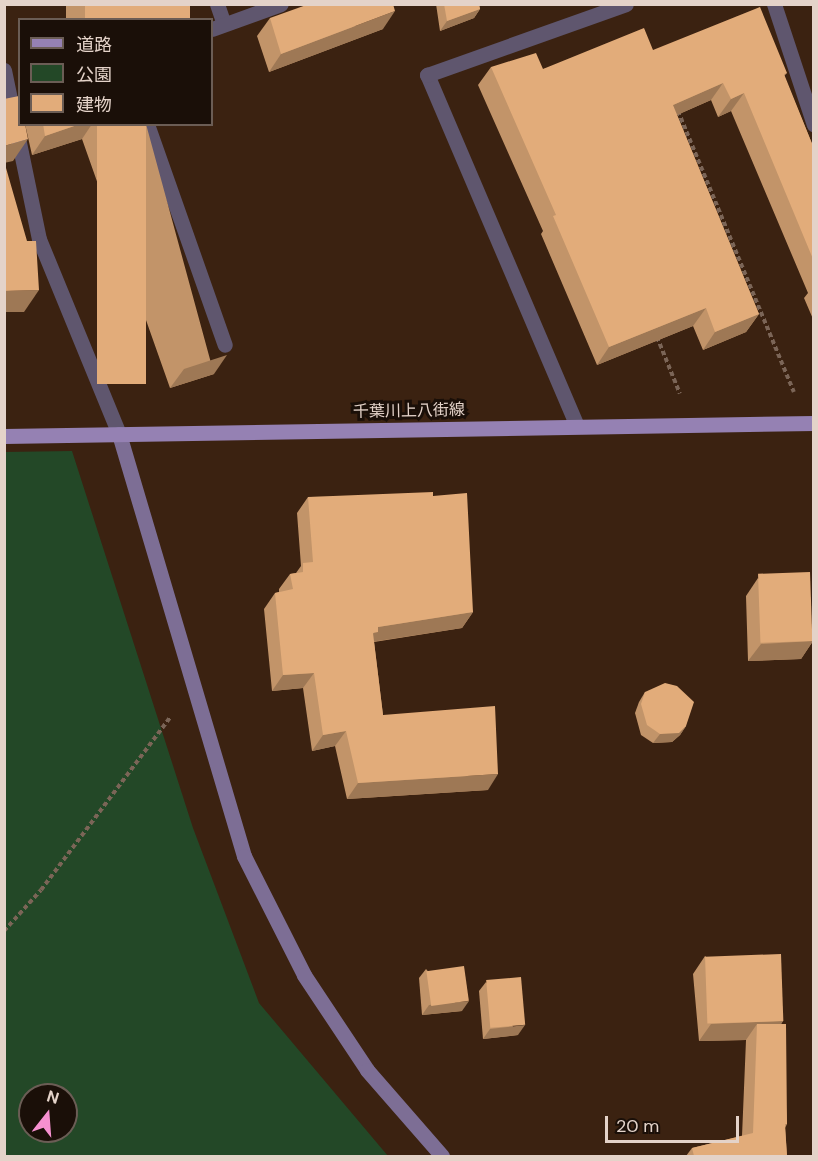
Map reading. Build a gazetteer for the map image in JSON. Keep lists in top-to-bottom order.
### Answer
{
  "streets": {
    "main road": ["千葉川上八街線"]
  },
  "legend": ["道路", "公園", "建物"],
  "scale_bar": "20 m",
  "north": "top"
}
